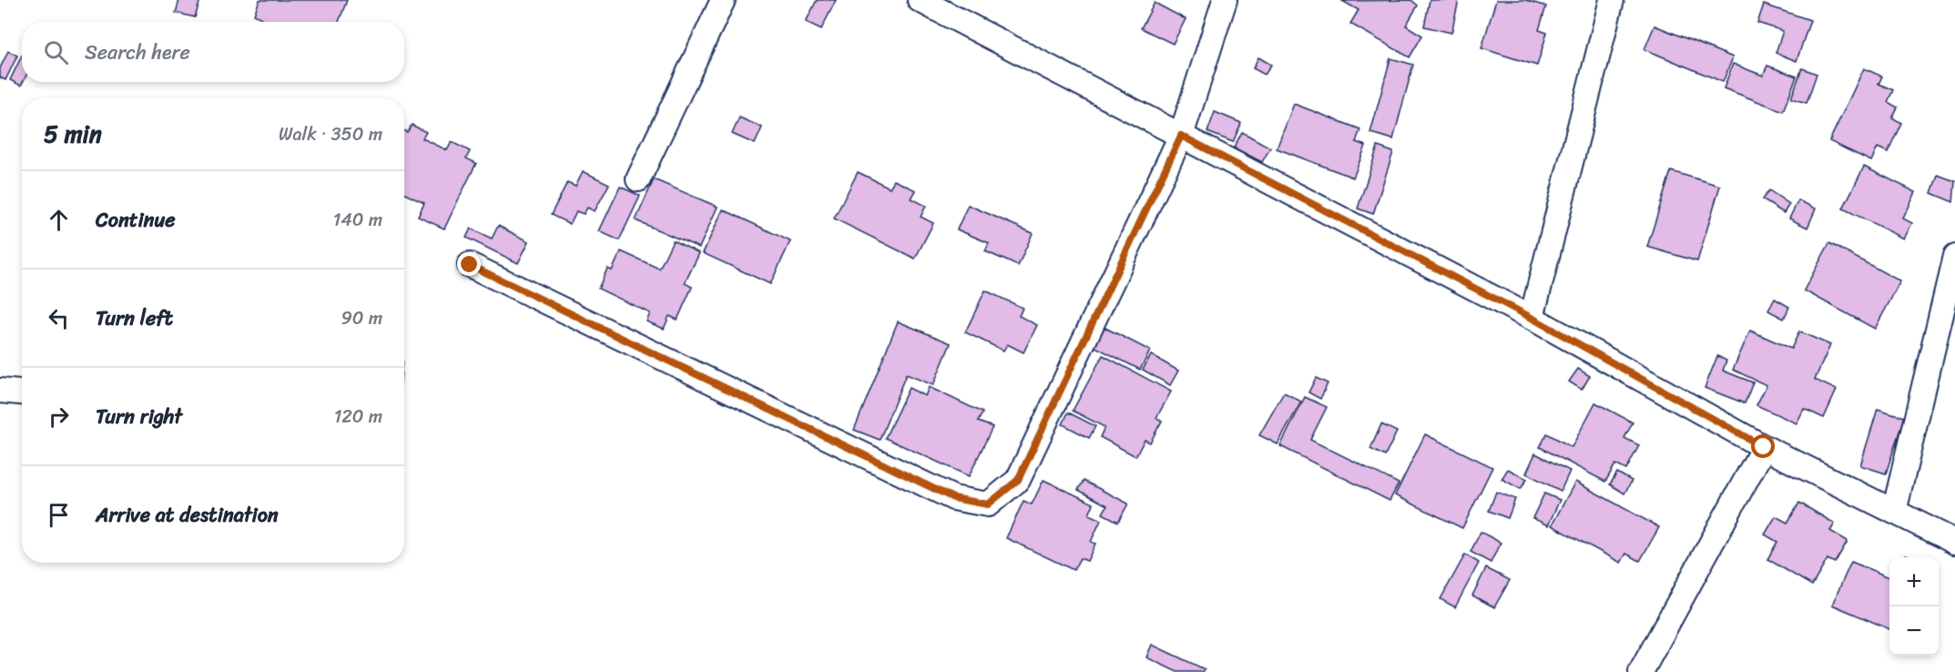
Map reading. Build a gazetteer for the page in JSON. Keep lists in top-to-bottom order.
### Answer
{
  "page": {
    "search": "Search here",
    "heading": ["5 min", "Walk · 350 m"],
    "list": [
      ["Continue", "140 m"],
      ["Turn left", "90 m"],
      ["Turn right", "120 m"],
      "Arrive at destination"
    ],
    "map_buttons": ["+", "−"]
  }
}
